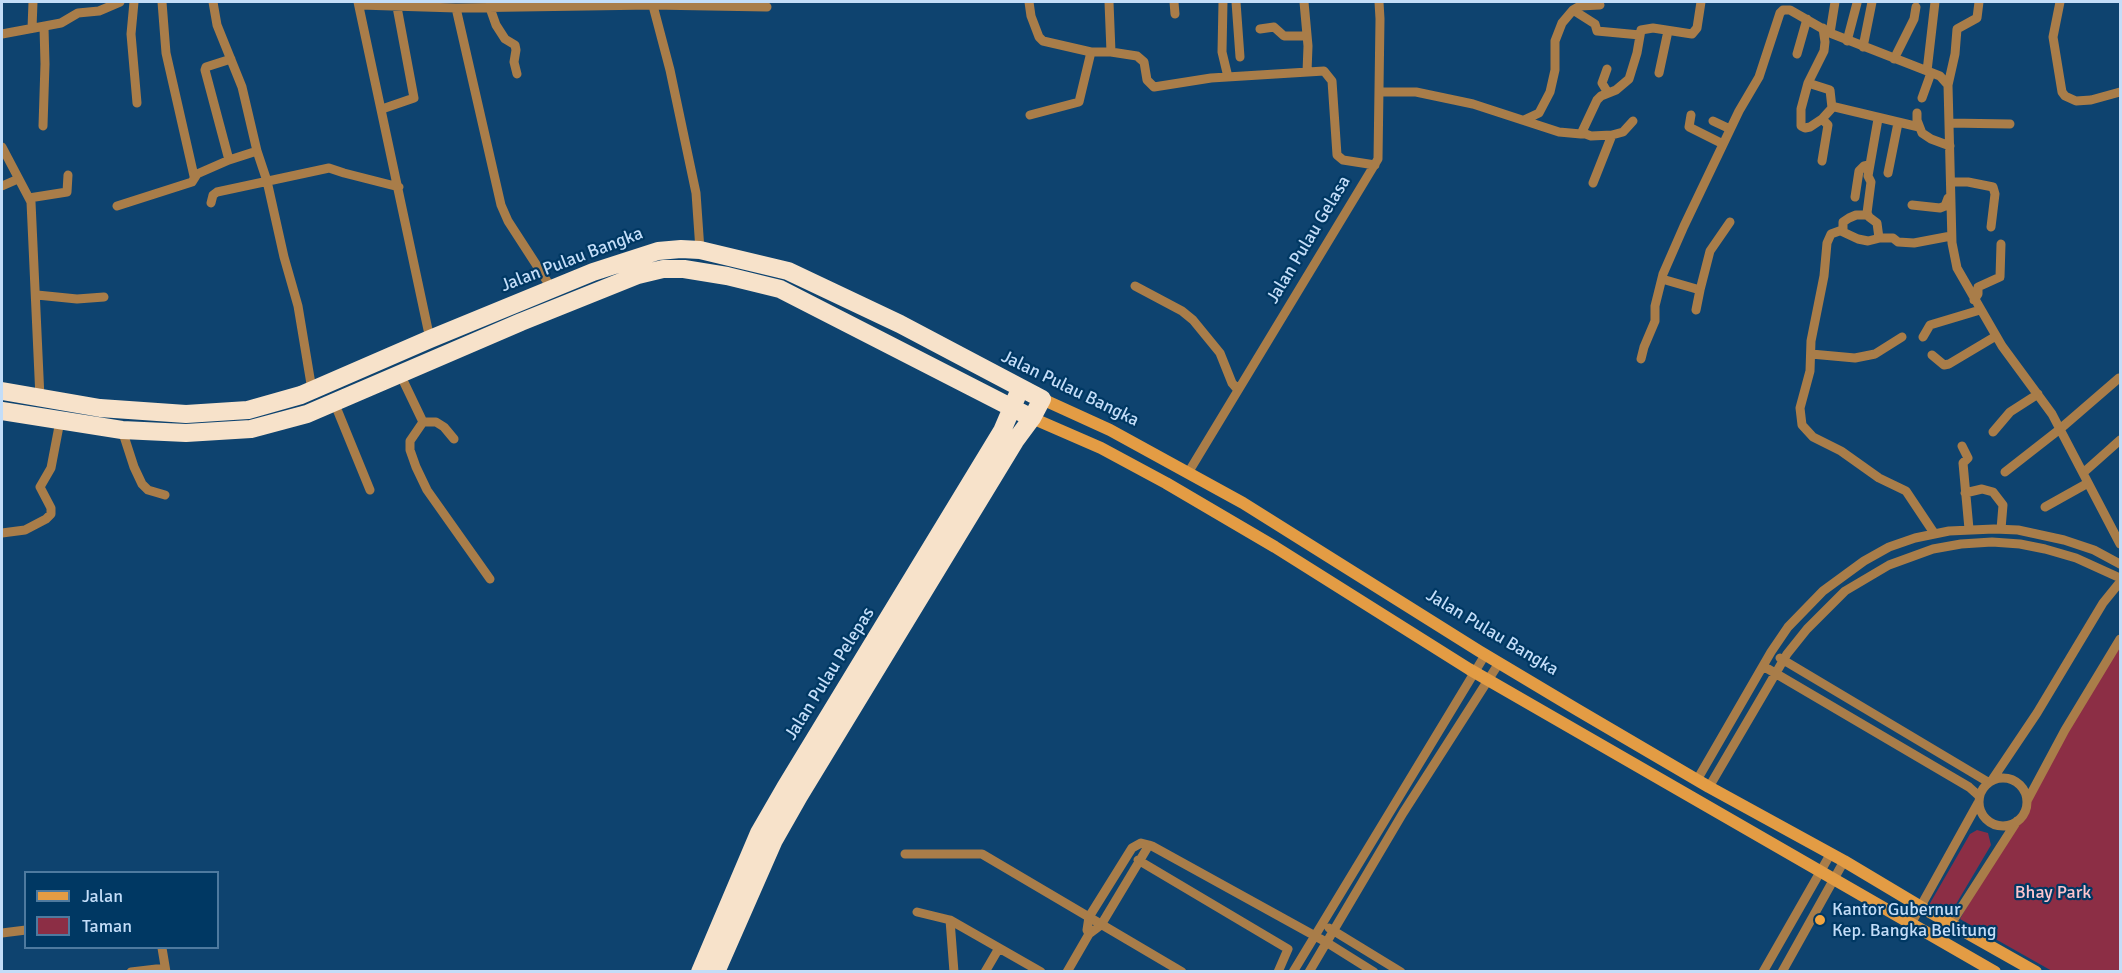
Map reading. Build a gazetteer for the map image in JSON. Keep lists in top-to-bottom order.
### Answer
{
  "streets": {
    "highway": ["Jalan Pulau Bangka", "Jalan Pulau Pelepas"],
    "street": ["Jalan Pulau Gelasa"]
  },
  "crossings": [
    ["Jalan Pulau Gelasa", "Jalan Pulau Bangka"],
    ["Jalan Pulau Bangka", "Jalan Pulau Pelepas"]
  ],
  "parks": ["Bhay Park"],
  "places": ["Kantor Gubernur Kep. Bangka Belitung"],
  "legend": ["Jalan", "Taman"]
}
